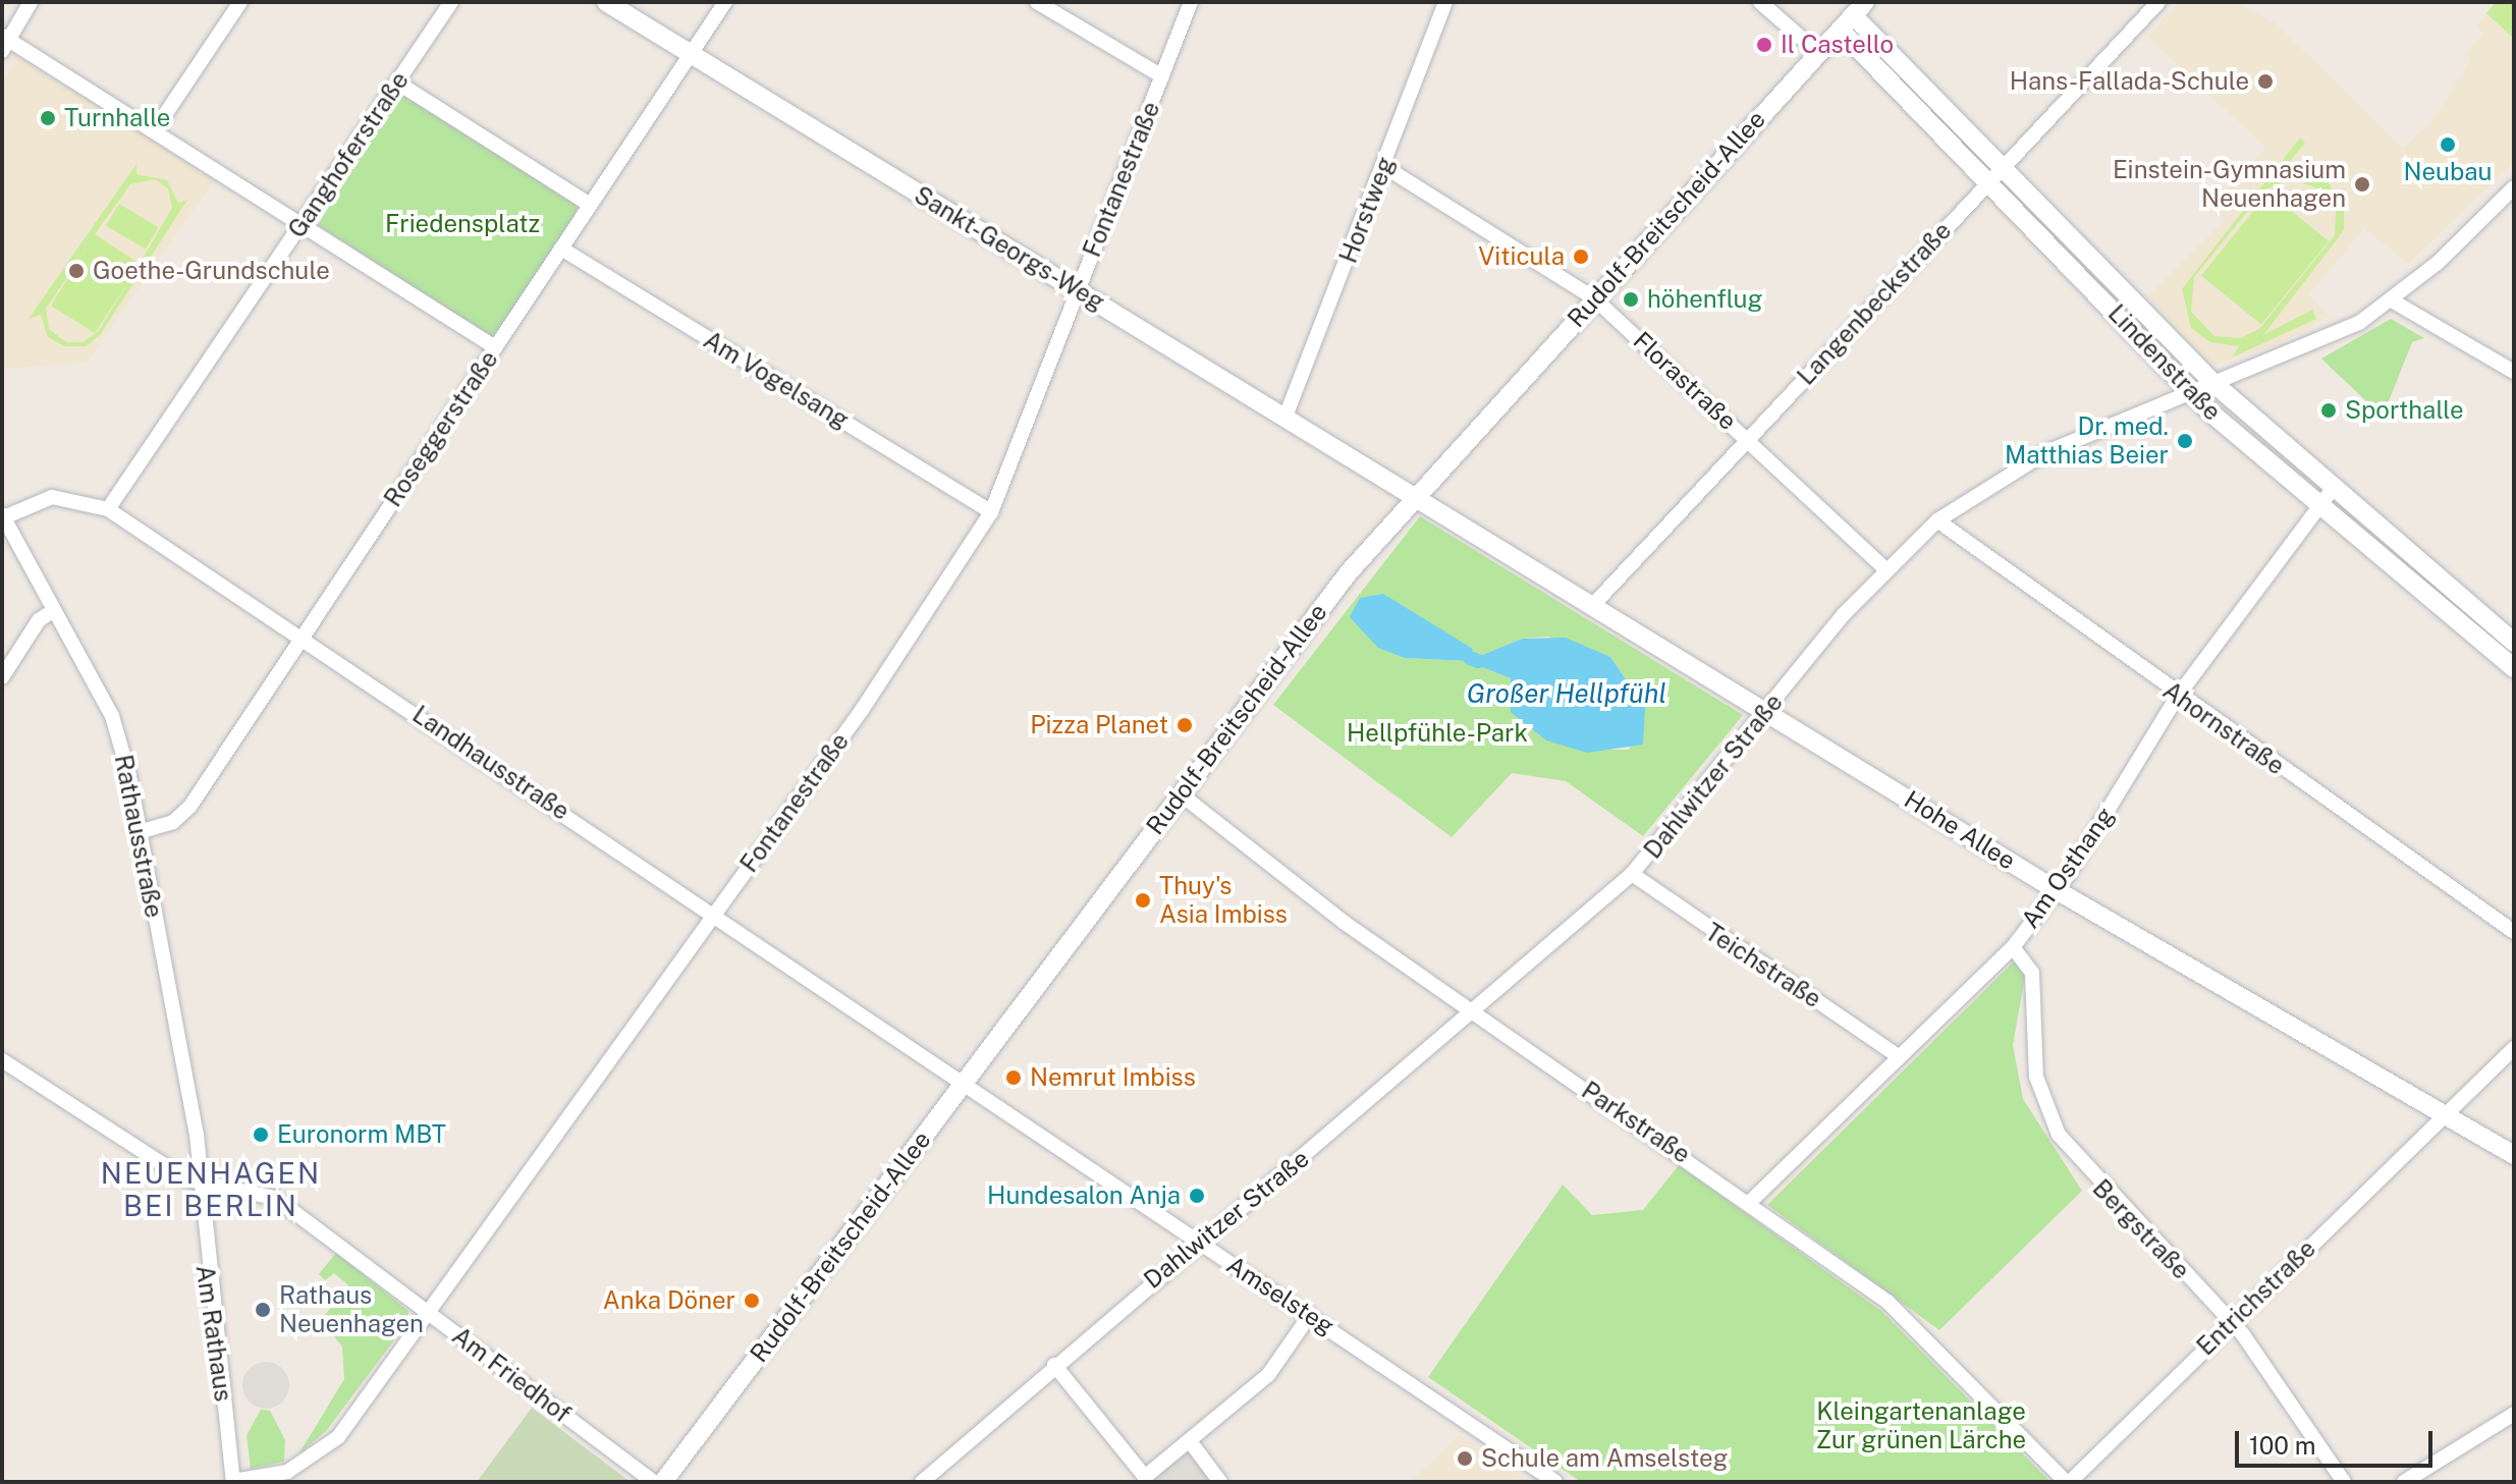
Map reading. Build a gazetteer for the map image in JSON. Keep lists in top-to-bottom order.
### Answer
{
  "streets": {
    "street": [
      "Ganghoferstraße",
      "Fontanestraße",
      "Horstweg",
      "Rudolf-Breitscheid-Allee",
      "Sankt-Georgs-Weg",
      "Langenbeckstraße",
      "Lindenstraße",
      "Am Vogelsang",
      "Florastraße",
      "Roseggerstraße",
      "Ahornstraße",
      "Landhausstraße",
      "Dahlwitzer Straße",
      "Hohe Allee",
      "Rathausstraße",
      "Am Osthang",
      "Teichstraße",
      "Parkstraße",
      "Bergstraße",
      "Amselsteg",
      "Entrichstraße",
      "Am Rathaus",
      "Am Friedhof"
    ]
  },
  "crossings": [
    ["Ganghoferstraße", "Landhausstraße"],
    ["Fontanestraße", "Sankt-Georgs-Weg"],
    ["Fontanestraße", "Am Vogelsang"],
    ["Fontanestraße", "Landhausstraße"],
    ["Fontanestraße", "Am Rathaus"],
    ["Fontanestraße", "Am Friedhof"],
    ["Horstweg", "Sankt-Georgs-Weg"],
    ["Horstweg", "Florastraße"],
    ["Rudolf-Breitscheid-Allee", "Sankt-Georgs-Weg"],
    ["Rudolf-Breitscheid-Allee", "Lindenstraße"],
    ["Rudolf-Breitscheid-Allee", "Florastraße"],
    ["Rudolf-Breitscheid-Allee", "Landhausstraße"],
    ["Rudolf-Breitscheid-Allee", "Hohe Allee"],
    ["Rudolf-Breitscheid-Allee", "Parkstraße"],
    ["Rudolf-Breitscheid-Allee", "Amselsteg"],
    ["Sankt-Georgs-Weg", "Roseggerstraße"],
    ["Sankt-Georgs-Weg", "Hohe Allee"],
    ["Langenbeckstraße", "Lindenstraße"],
    ["Langenbeckstraße", "Florastraße"],
    ["Langenbeckstraße", "Hohe Allee"],
    ["Lindenstraße", "Dahlwitzer Straße"],
    ["Lindenstraße", "Am Osthang"],
    ["Am Vogelsang", "Roseggerstraße"],
    ["Florastraße", "Dahlwitzer Straße"],
    ["Roseggerstraße", "Landhausstraße"],
    ["Roseggerstraße", "Rathausstraße"],
    ["Ahornstraße", "Dahlwitzer Straße"],
    ["Ahornstraße", "Am Osthang"],
    ["Landhausstraße", "Rathausstraße"],
    ["Landhausstraße", "Amselsteg"],
    ["Dahlwitzer Straße", "Hohe Allee"],
    ["Dahlwitzer Straße", "Teichstraße"],
    ["Dahlwitzer Straße", "Parkstraße"],
    ["Dahlwitzer Straße", "Amselsteg"],
    ["Hohe Allee", "Am Osthang"],
    ["Hohe Allee", "Entrichstraße"],
    ["Rathausstraße", "Am Rathaus"],
    ["Rathausstraße", "Am Friedhof"],
    ["Am Osthang", "Teichstraße"],
    ["Am Osthang", "Parkstraße"],
    ["Am Osthang", "Bergstraße"],
    ["Parkstraße", "Entrichstraße"],
    ["Bergstraße", "Entrichstraße"],
    ["Am Rathaus", "Am Friedhof"]
  ],
  "districts": ["NEUENHAGEN BEI BERLIN"],
  "water": ["Großer Hellpfühl"],
  "parks": ["Friedensplatz", "Hellpfühle-Park", "Kleingartenanlage Zur grünen Lärche"],
  "places": [
    "Il Castello",
    "Hans-Fallada-Schule",
    "Turnhalle",
    "Neubau",
    "Einstein-Gymnasium Neuenhagen",
    "Viticula",
    "Goethe-Grundschule",
    "höhenflug",
    "Sporthalle",
    "Dr. med. Matthias Beier",
    "Pizza Planet",
    "Thuy's Asia Imbiss",
    "Nemrut Imbiss",
    "Euronorm MBT",
    "Hundesalon Anja",
    "Anka Döner",
    "Rathaus Neuenhagen",
    "Schule am Amselsteg"
  ],
  "scale_bar": "100 m"
}
